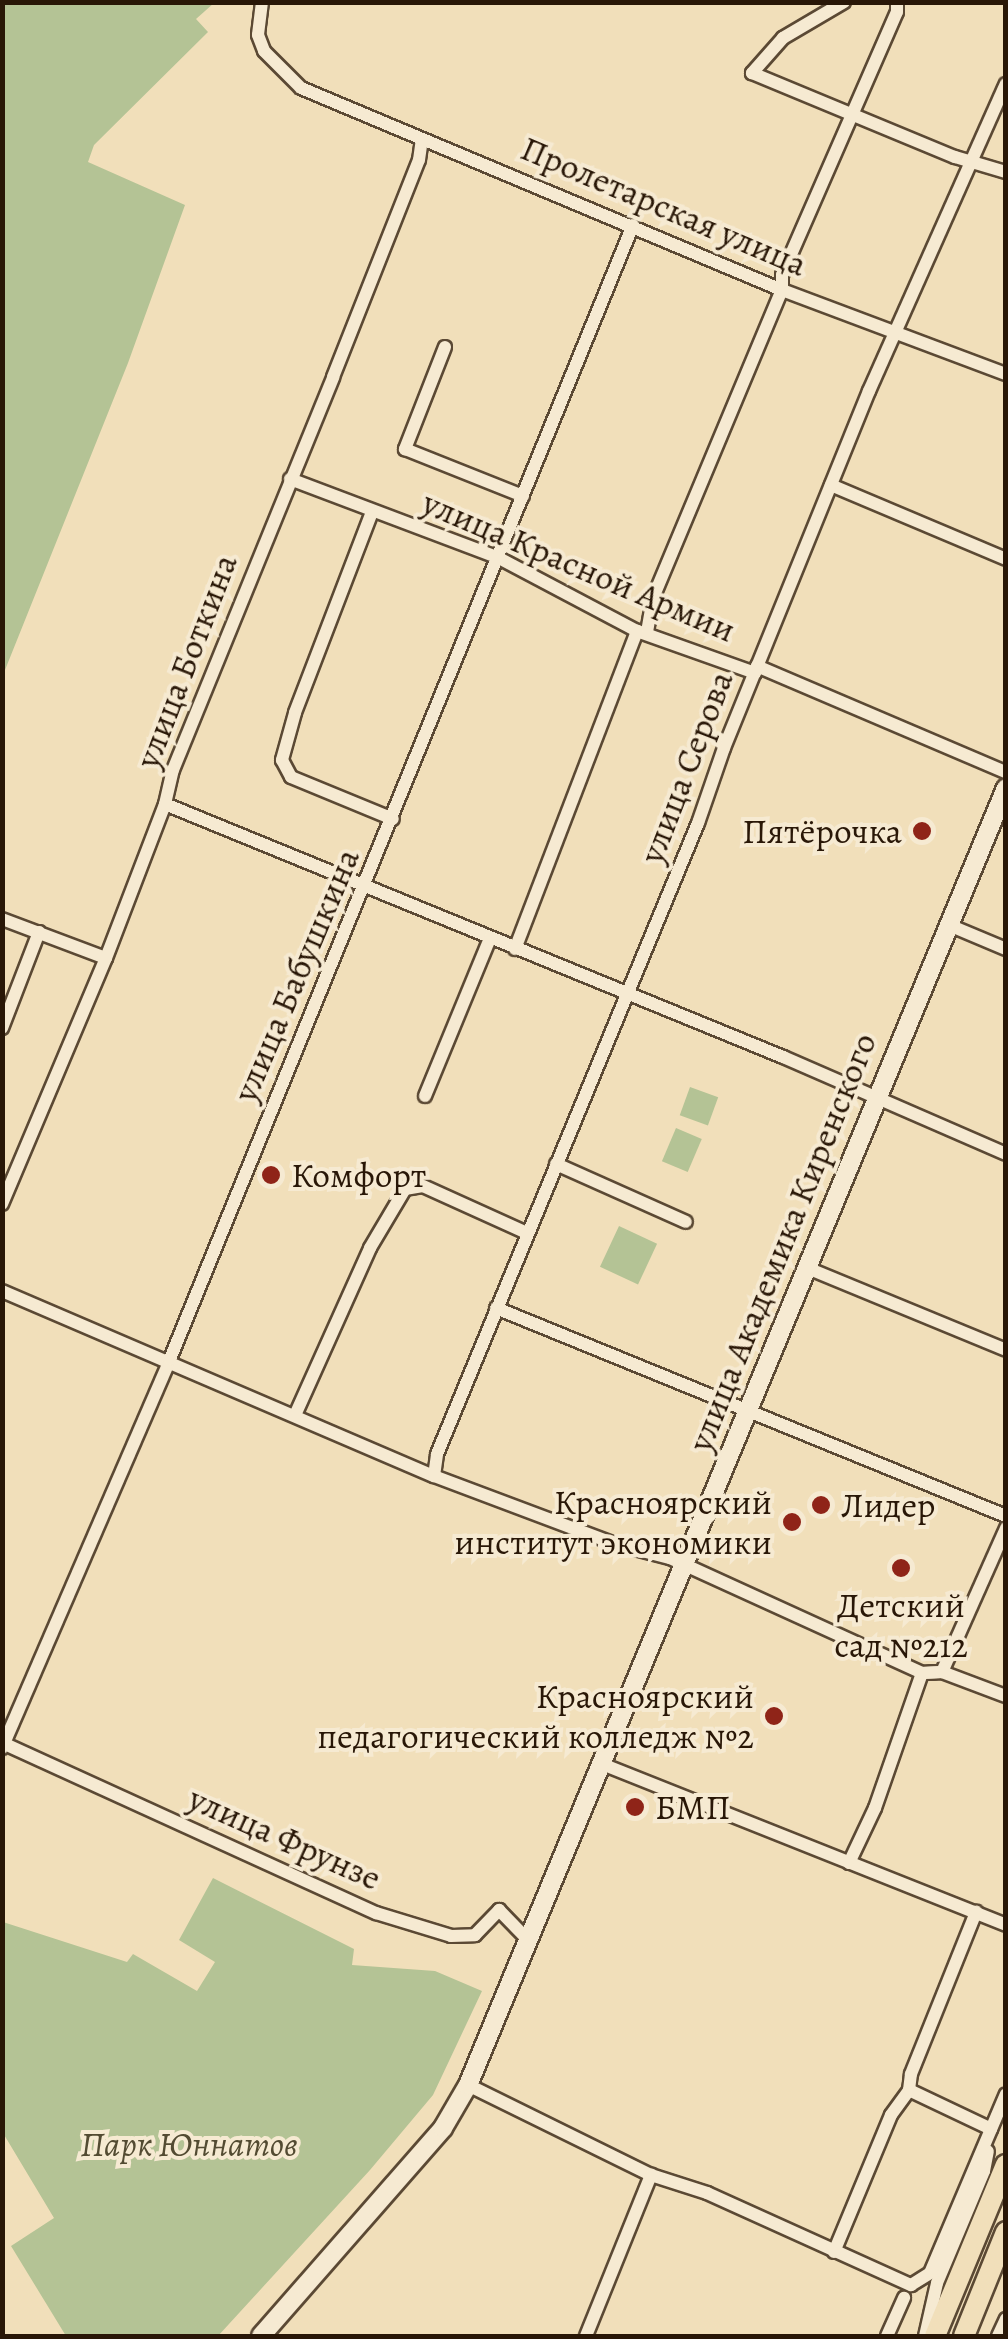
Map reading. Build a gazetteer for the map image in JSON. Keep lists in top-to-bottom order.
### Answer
{
  "streets": {
    "main road": ["улица Академика Киренского"],
    "street": [
      "Пролетарская улица",
      "улица Красной Армии",
      "улица Боткина",
      "улица Серова",
      "улица Бабушкина",
      "улица Фрунзе"
    ]
  },
  "crossings": [
    ["Пролетарская улица", "улица Боткина"],
    ["Пролетарская улица", "улица Серова"],
    ["Пролетарская улица", "улица Бабушкина"],
    ["улица Красной Армии", "улица Боткина"],
    ["улица Красной Армии", "улица Серова"],
    ["улица Красной Армии", "улица Бабушкина"],
    ["улица Бабушкина", "улица Фрунзе"],
    ["улица Академика Киренского", "улица Фрунзе"]
  ],
  "parks": ["Парк Юннатов"],
  "places": [
    "Пятёрочка",
    "Комфорт",
    "Лидер",
    "Красноярский институт экономики",
    "Детский сад №212",
    "Красноярский педагогический колледж №2",
    "БМП"
  ]
}
